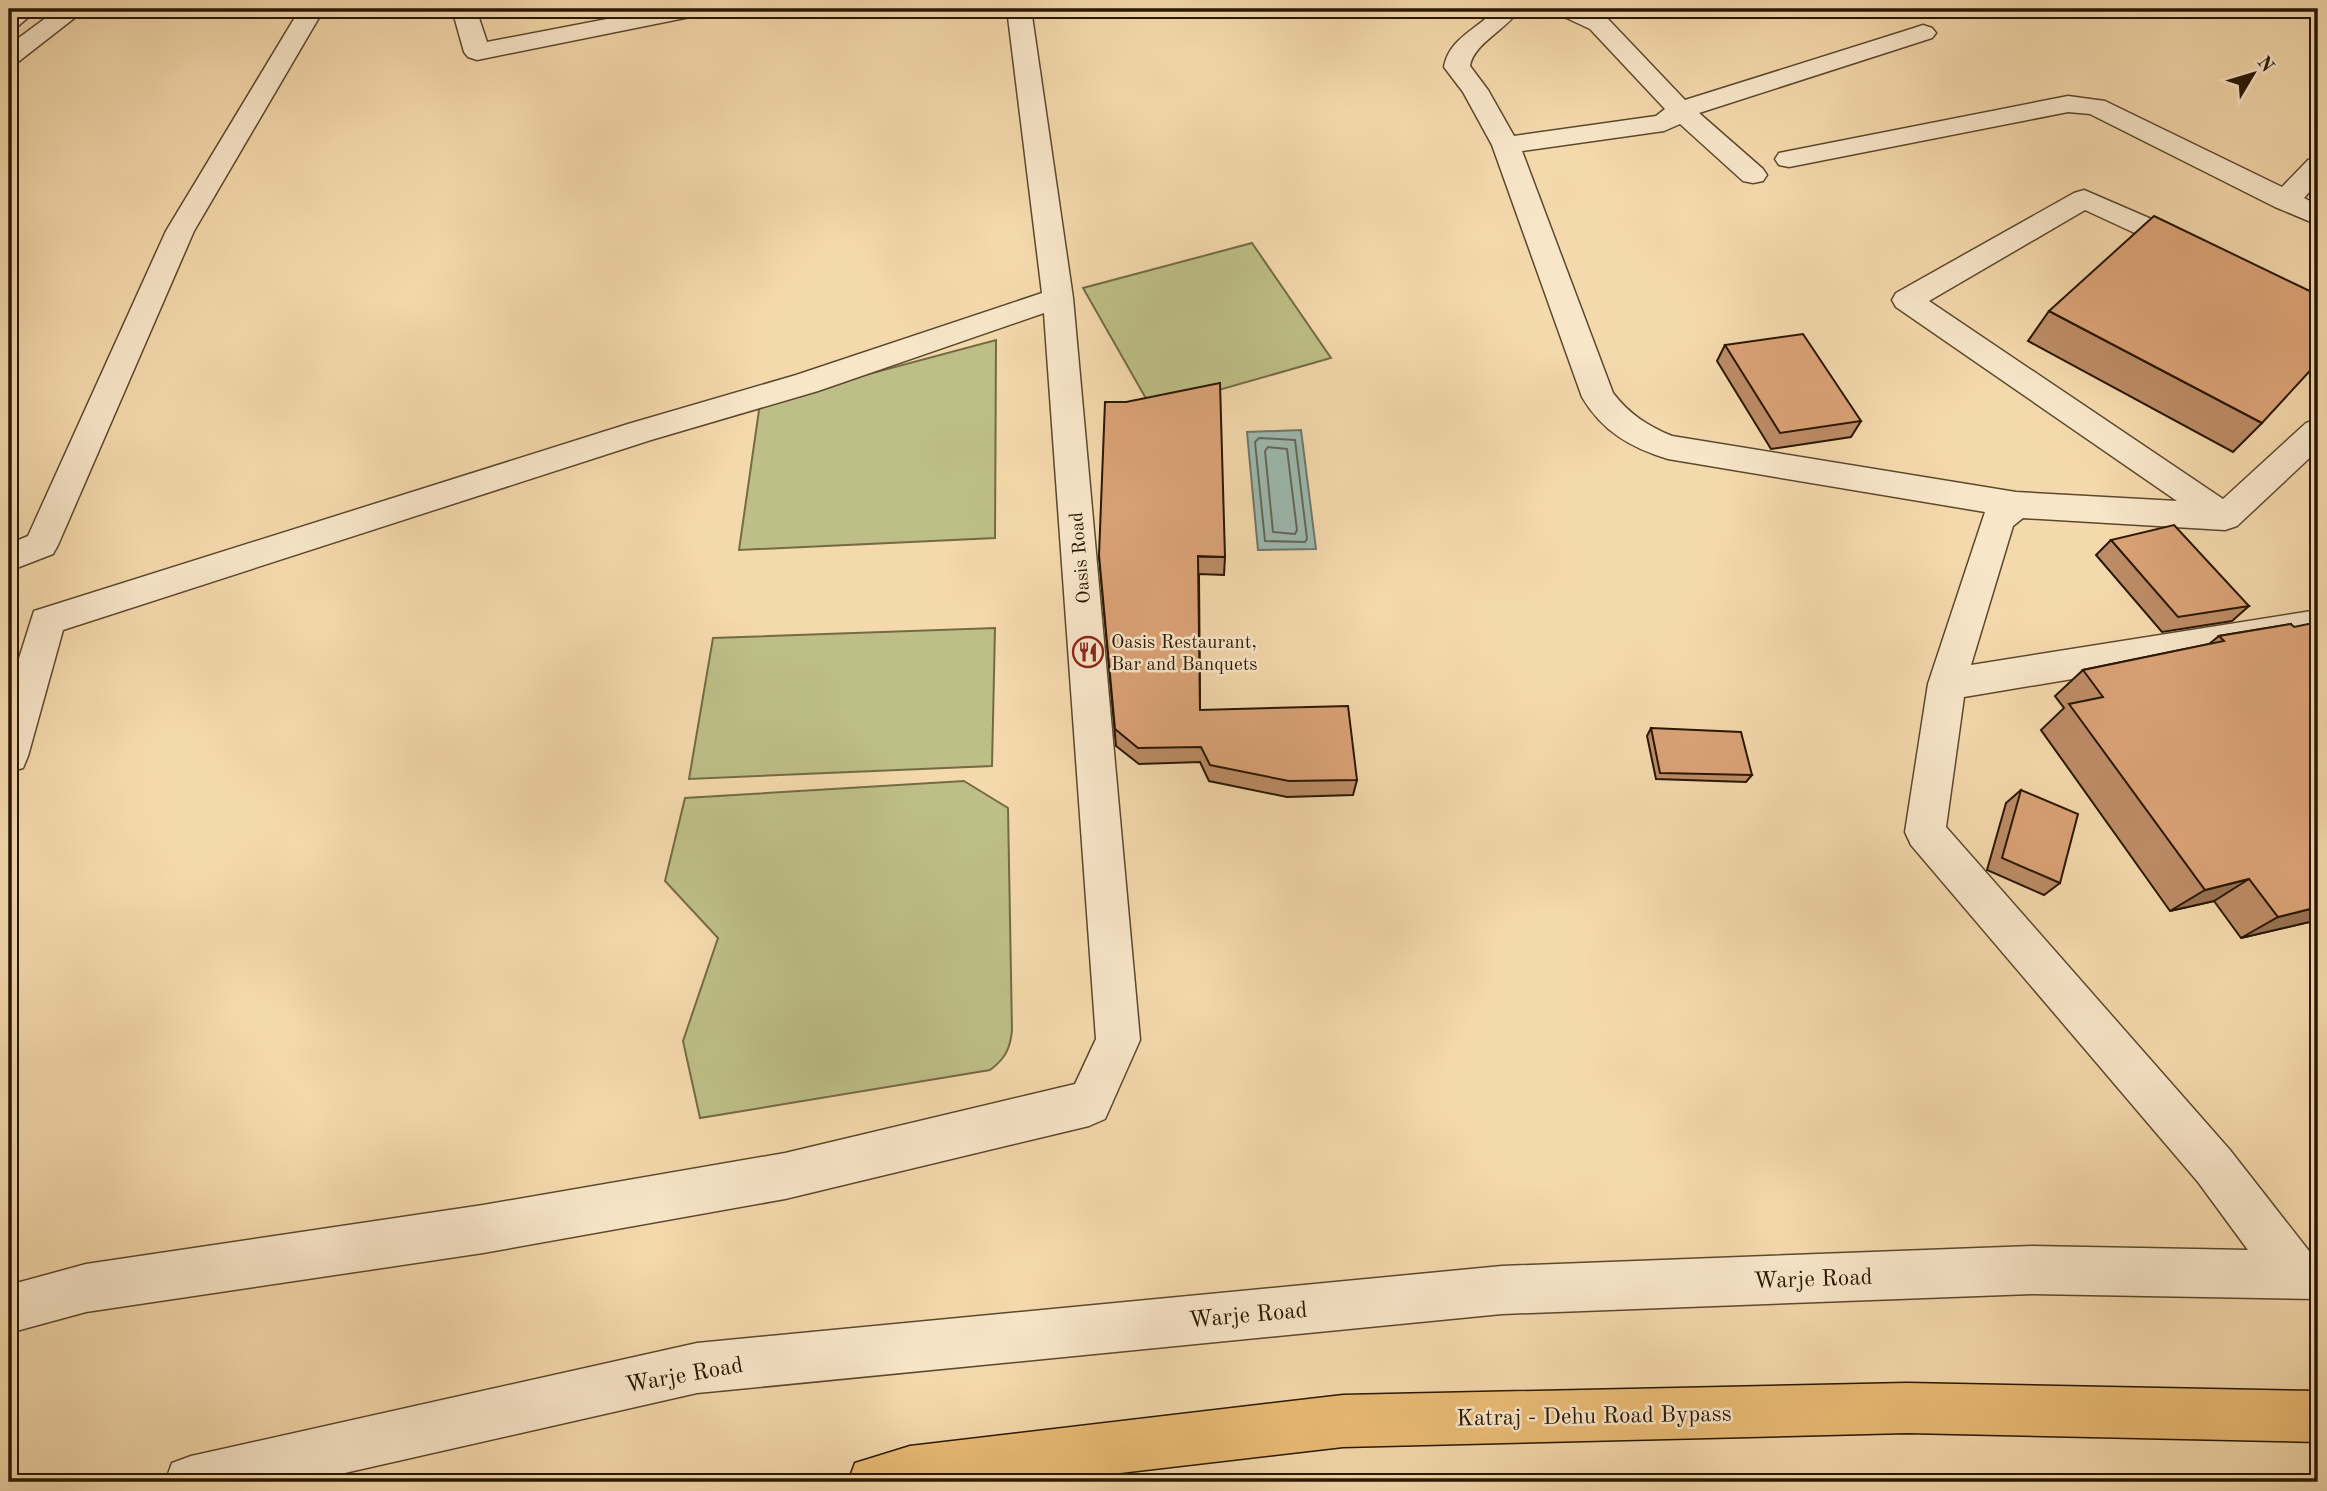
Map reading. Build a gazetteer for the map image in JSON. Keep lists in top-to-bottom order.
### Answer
{
  "streets": {
    "highway": ["Katraj - Dehu Road Bypass"],
    "street": ["Oasis Road", "Warje Road"]
  },
  "places": {
    "restaurant": ["Oasis Restaurant, Bar and Banquets"]
  },
  "north": "top right"
}
